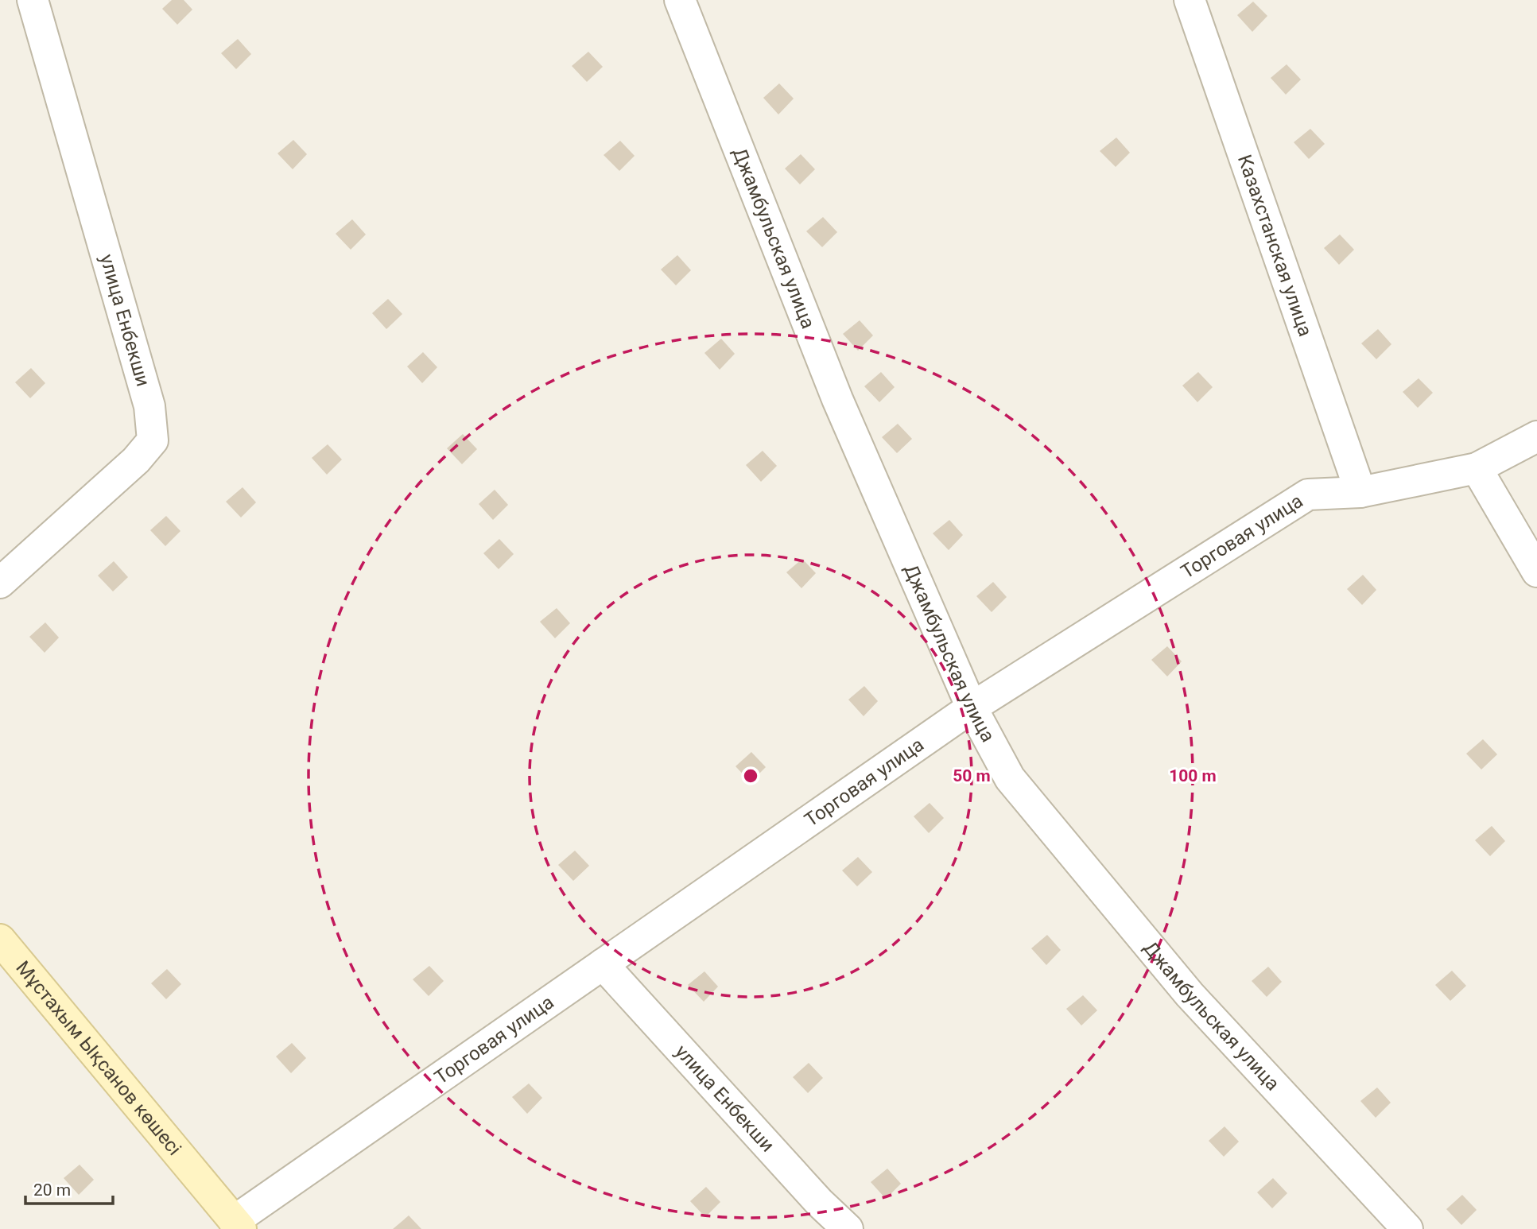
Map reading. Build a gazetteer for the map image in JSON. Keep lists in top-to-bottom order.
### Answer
{
  "streets": {
    "main road": ["Мұстахым Ықсанов көшесі"],
    "street": [
      "Джамбульская улица",
      "Казахстанская улица",
      "улица Енбекши",
      "Торговая улица"
    ]
  },
  "crossings": [
    ["Джамбульская улица", "Торговая улица"],
    ["Казахстанская улица", "Торговая улица"],
    ["улица Енбекши", "Торговая улица"],
    ["Торговая улица", "Мұстахым Ықсанов көшесі"]
  ],
  "scale_bar": "20 m",
  "rings": ["50 m", "100 m"]
}
